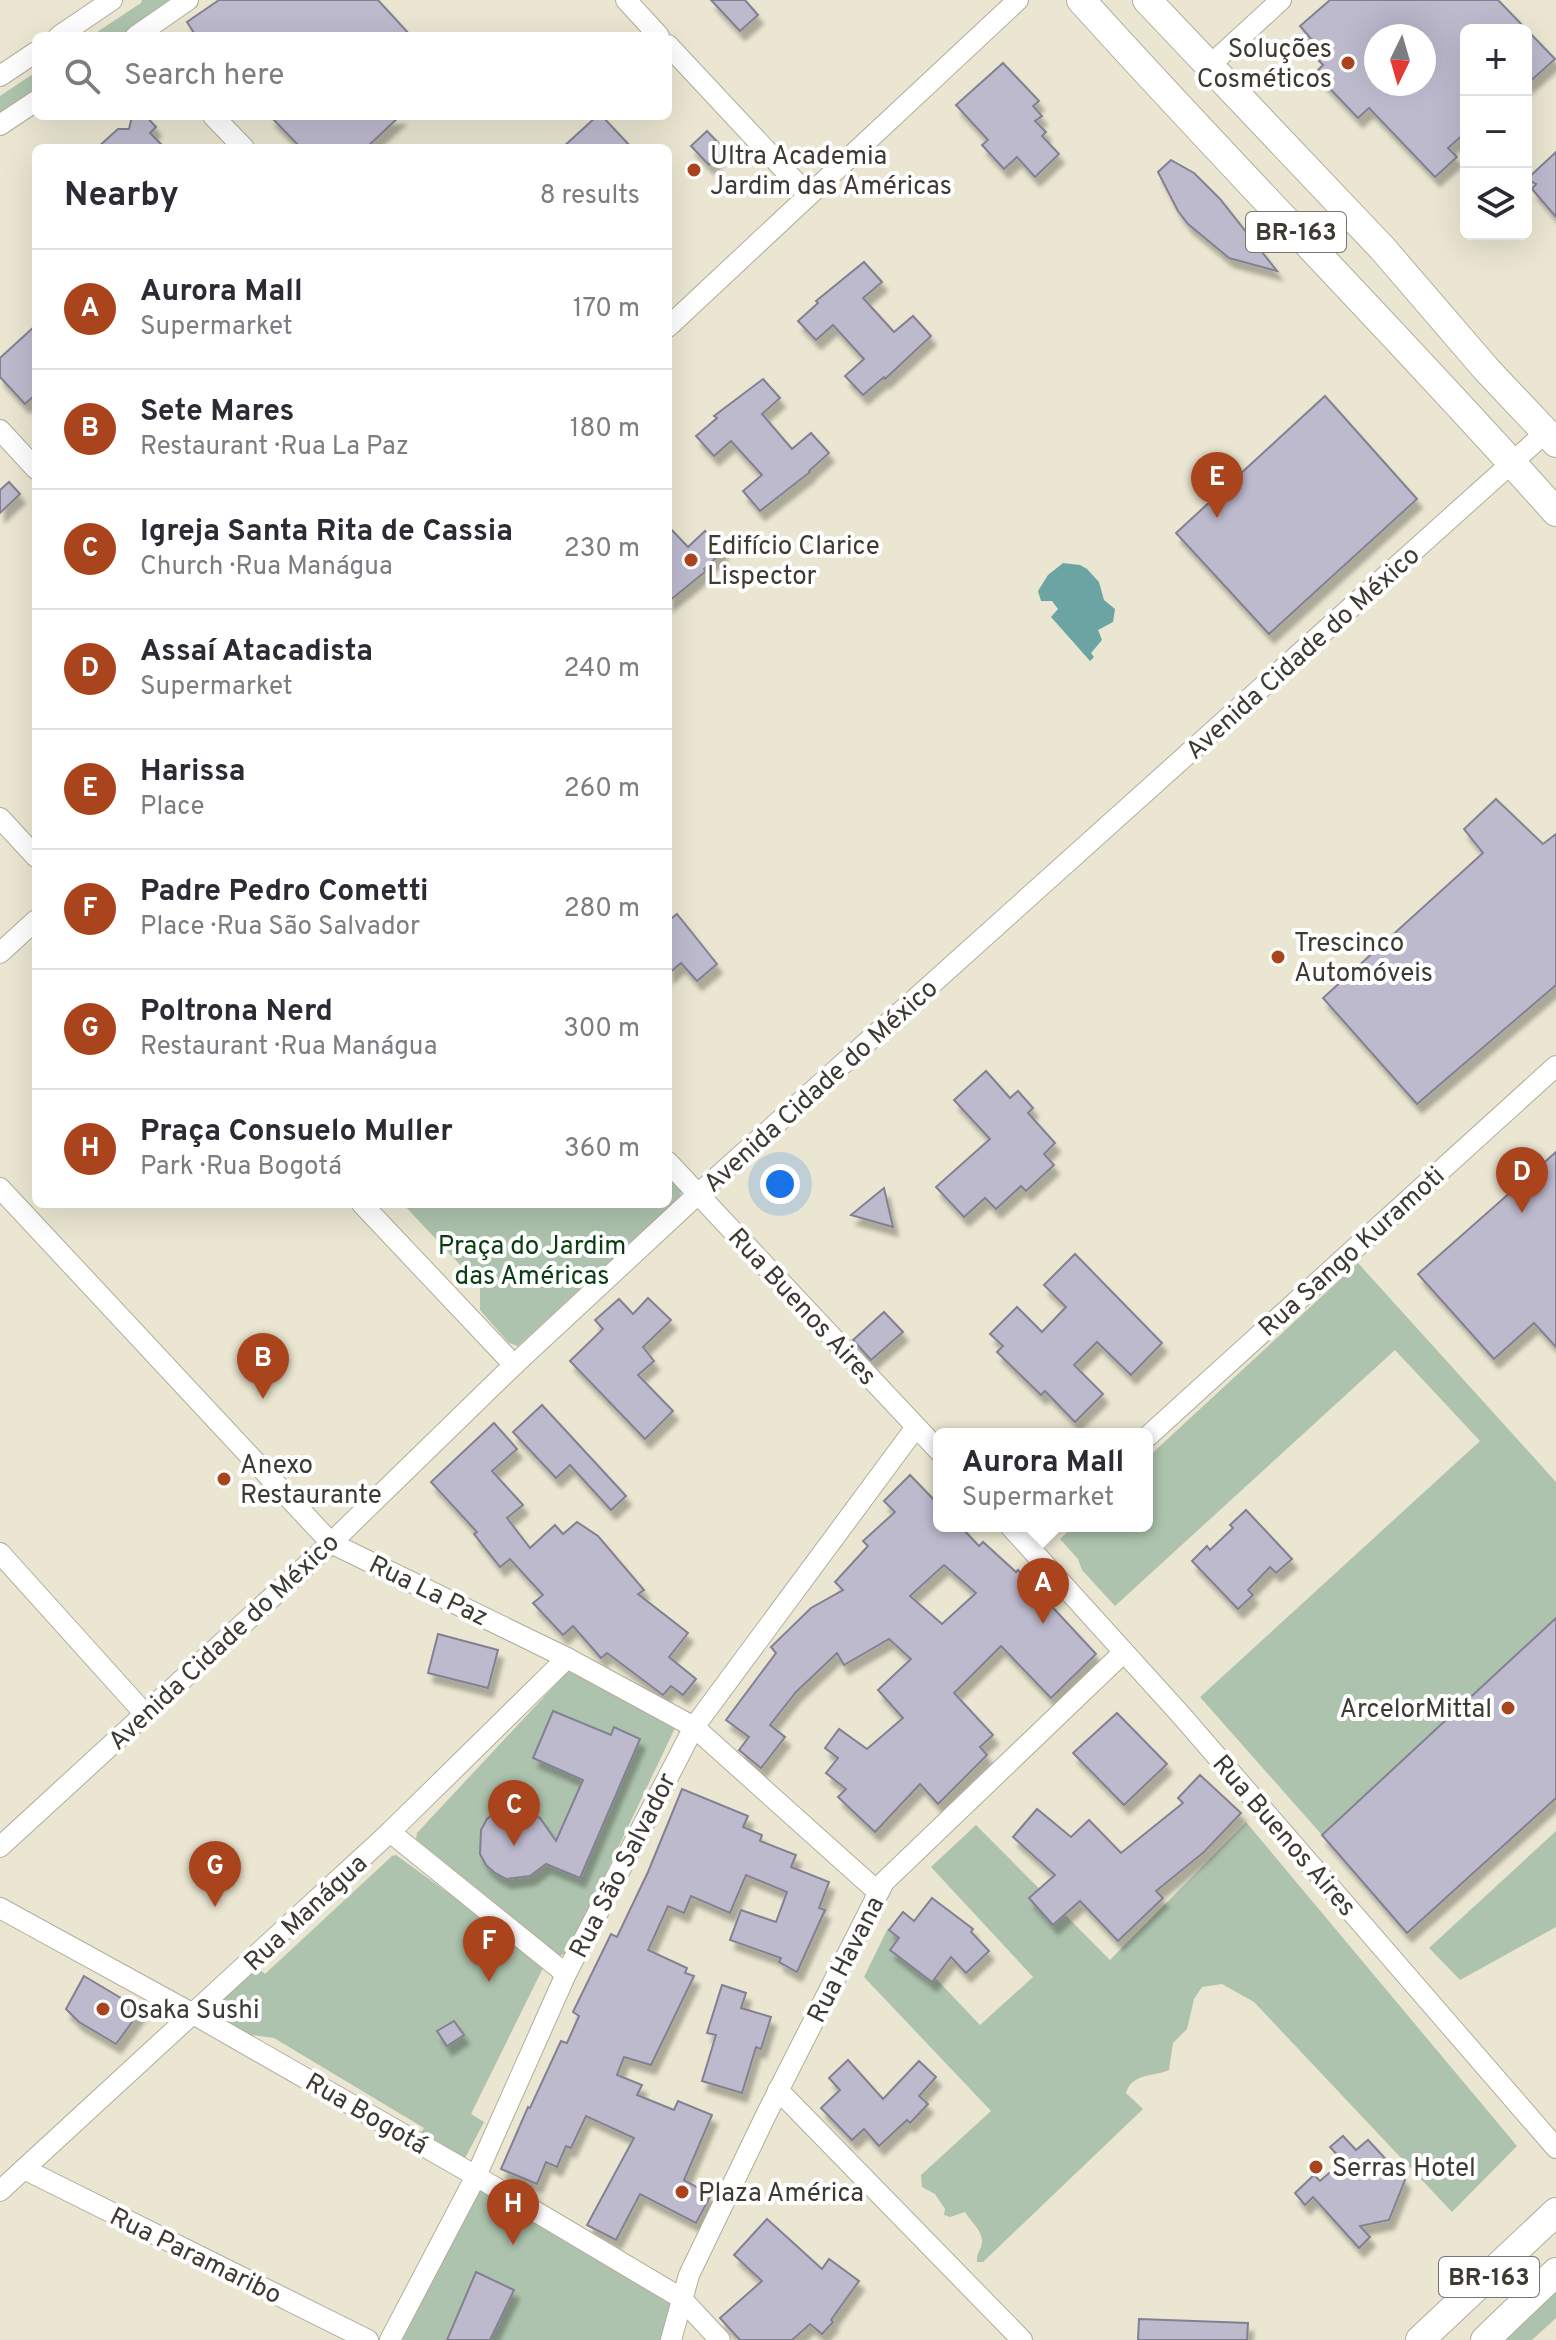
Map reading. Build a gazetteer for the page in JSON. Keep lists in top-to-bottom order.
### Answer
{
  "streets": {
    "highway": ["BR-163"],
    "street": [
      "Avenida Cidade do México",
      "Rua Sango Kuramoti",
      "Rua Buenos Aires",
      "Rua La Paz",
      "Rua São Salvador",
      "Rua Manágua",
      "Rua Havana",
      "Rua Bogotá",
      "Rua Paramaribo"
    ]
  },
  "crossings": [
    ["BR-163", "Avenida Cidade do México"],
    ["Avenida Cidade do México", "Rua Buenos Aires"],
    ["Avenida Cidade do México", "Rua La Paz"],
    ["Rua Buenos Aires", "Rua São Salvador"],
    ["Rua Buenos Aires", "Rua Havana"],
    ["Rua La Paz", "Rua São Salvador"],
    ["Rua La Paz", "Rua Manágua"],
    ["Rua La Paz", "Rua Havana"],
    ["Rua São Salvador", "Rua Bogotá"],
    ["Rua Manágua", "Rua Bogotá"],
    ["Rua Manágua", "Rua Paramaribo"],
    ["Rua Havana", "Rua Bogotá"]
  ],
  "parks": ["Praça do Jardim das Américas"],
  "places": [
    "Soluções Cosméticos",
    "Ultra Academia Jardim das Américas",
    "Edifício Clarice Lispector",
    "Trescinco Automóveis",
    "Anexo Restaurante",
    "ArcelorMittal",
    "Osaka Sushi",
    "Serras Hotel",
    "Plaza América"
  ],
  "north": "bottom",
  "page": {
    "map_buttons": ["+", "−"],
    "search": "Search here",
    "heading": ["Nearby", "8 results"],
    "list": [
      {
        "mark": "A",
        "name": "Aurora Mall",
        "note": "Supermarket",
        "value": "170 m"
      },
      {
        "mark": "B",
        "name": "Sete Mares",
        "note": "Restaurant · Rua La Paz",
        "value": "180 m"
      },
      {
        "mark": "C",
        "name": "Igreja Santa Rita de Cassia",
        "note": "Church · Rua Manágua",
        "value": "230 m"
      },
      {
        "mark": "D",
        "name": "Assaí Atacadista",
        "note": "Supermarket",
        "value": "240 m"
      },
      {
        "mark": "E",
        "name": "Harissa",
        "note": "Place",
        "value": "260 m"
      },
      {
        "mark": "F",
        "name": "Padre Pedro Cometti",
        "note": "Place · Rua São Salvador",
        "value": "280 m"
      },
      {
        "mark": "G",
        "name": "Poltrona Nerd",
        "note": "Restaurant · Rua Manágua",
        "value": "300 m"
      },
      {
        "mark": "H",
        "name": "Praça Consuelo Muller",
        "note": "Park · Rua Bogotá",
        "value": "360 m"
      }
    ],
    "pins": [
      "E",
      "D",
      "B",
      "A",
      "C",
      "G",
      "F",
      "H"
    ],
    "popup": ["Aurora Mall", "Supermarket"]
  }
}
